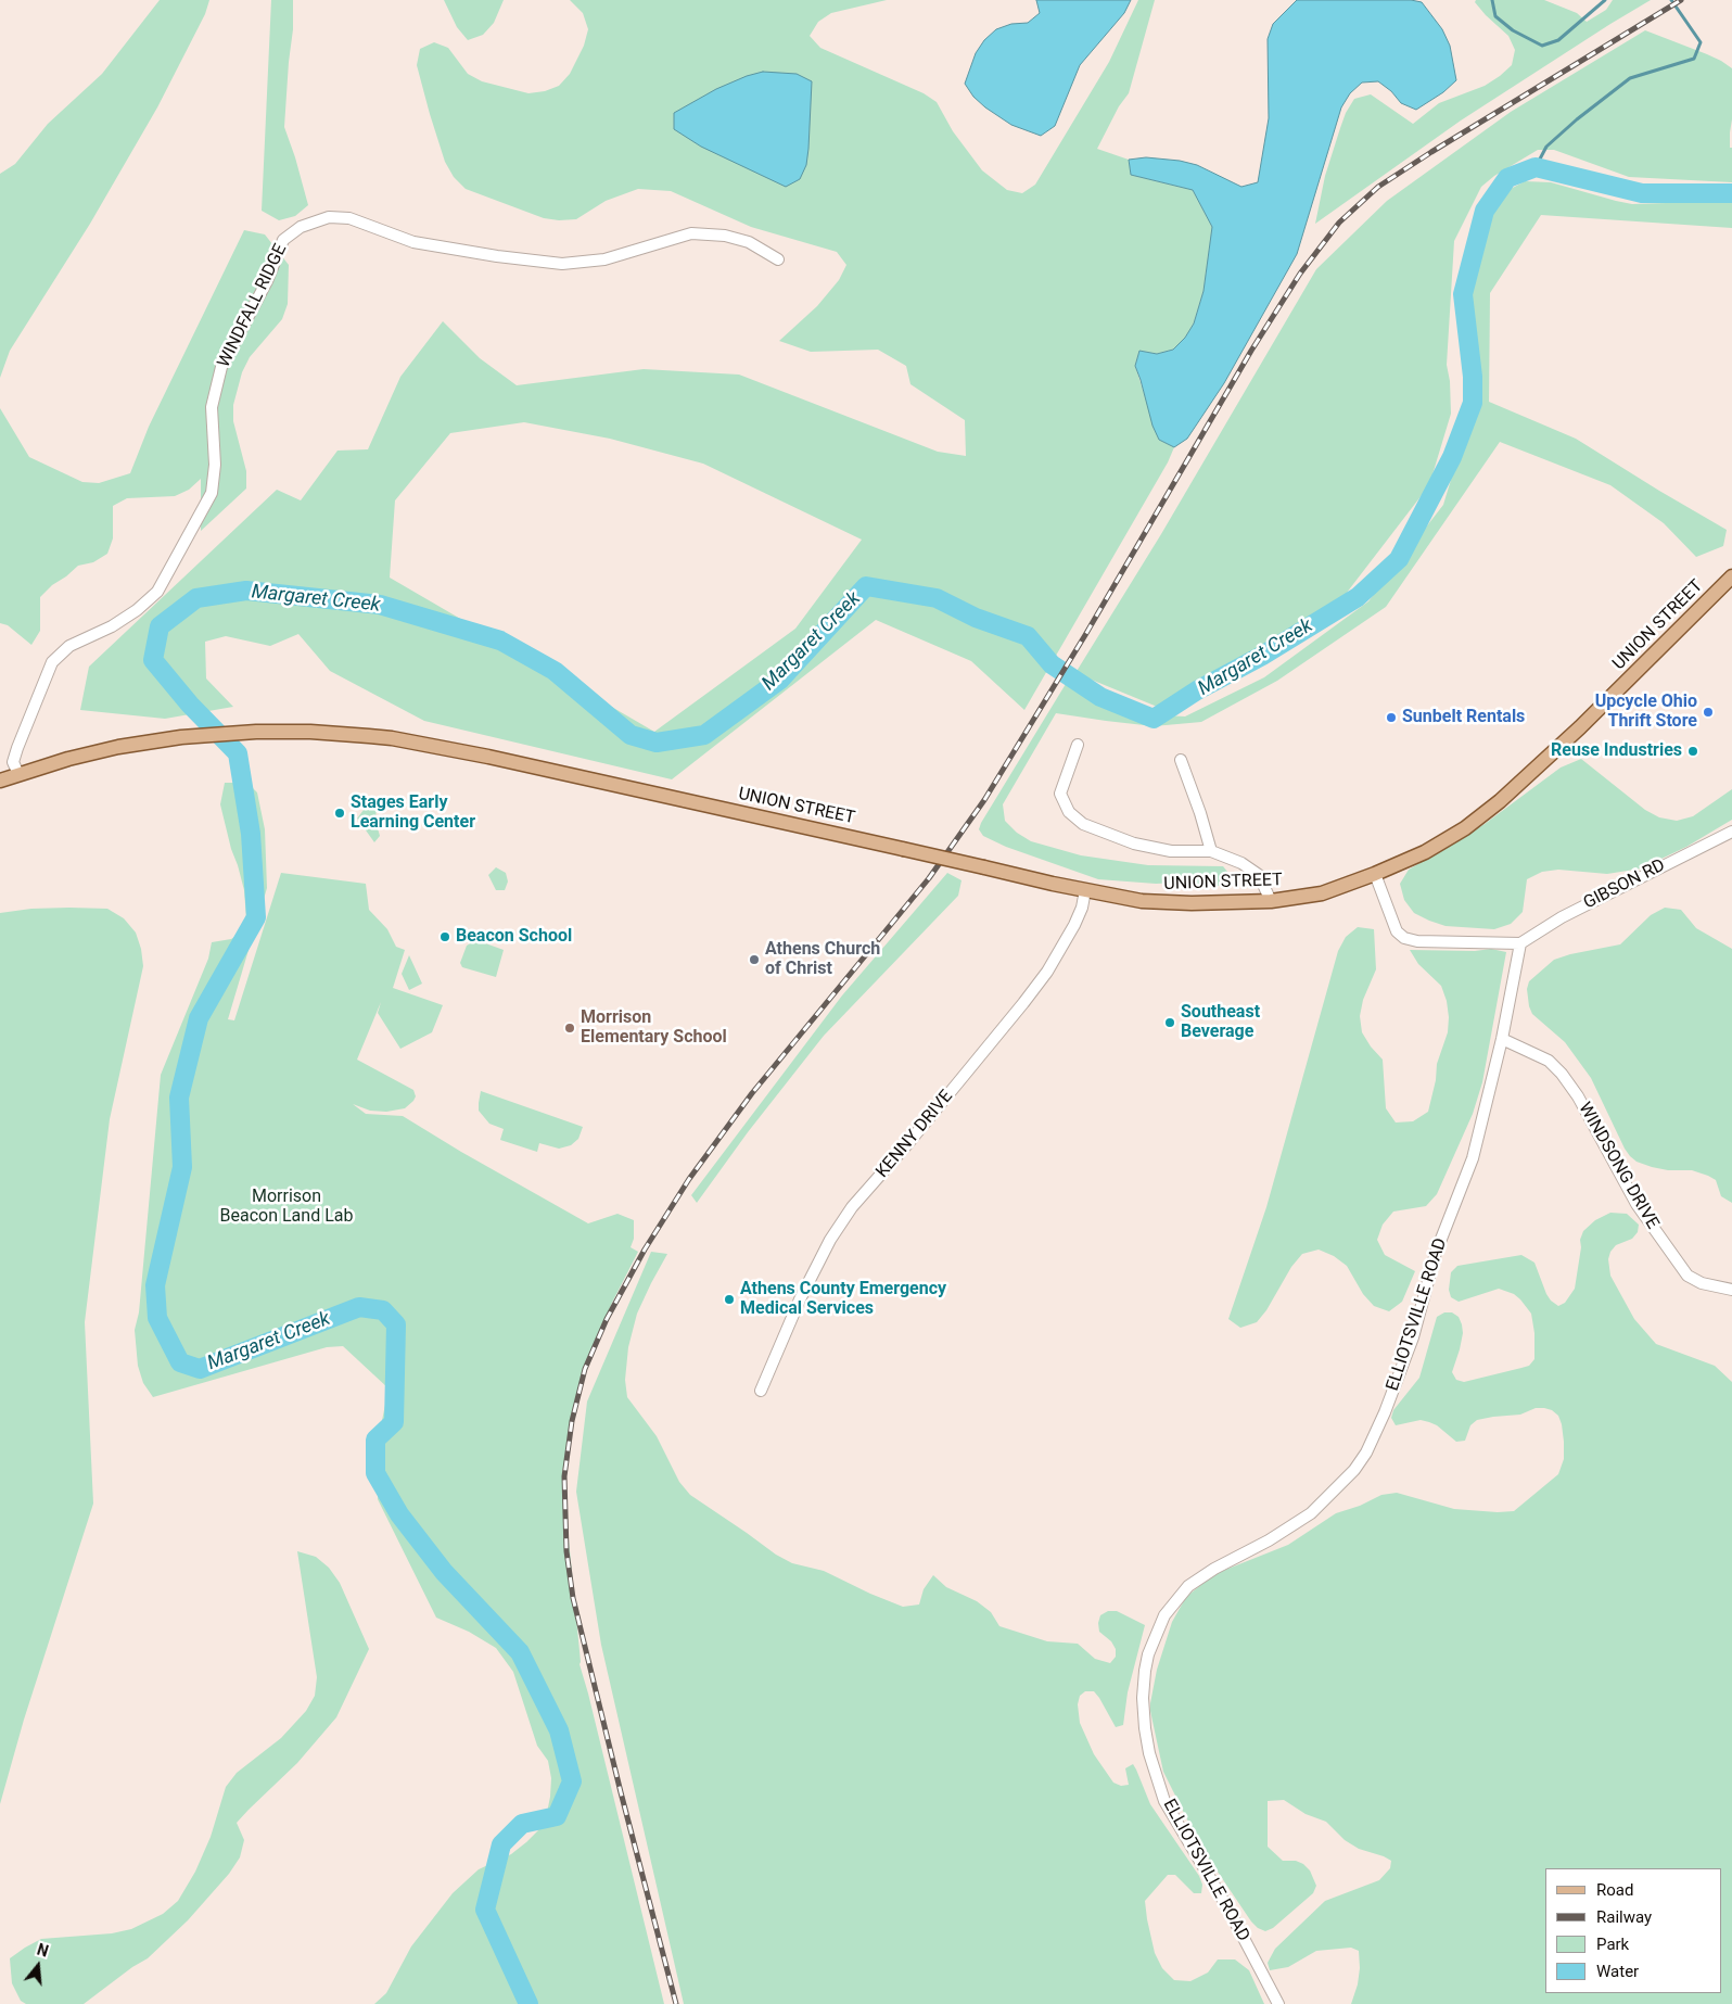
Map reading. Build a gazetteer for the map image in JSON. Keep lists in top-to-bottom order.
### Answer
{
  "streets": {
    "main road": ["UNION STREET"],
    "street": [
      "WINDFALL RIDGE",
      "GIBSON RD",
      "KENNY DRIVE",
      "WINDSONG DRIVE",
      "ELLIOTSVILLE ROAD"
    ]
  },
  "crossings": [
    ["WINDFALL RIDGE", "UNION STREET"],
    ["UNION STREET", "KENNY DRIVE"],
    ["GIBSON RD", "ELLIOTSVILLE ROAD"],
    ["WINDSONG DRIVE", "ELLIOTSVILLE ROAD"]
  ],
  "water": ["Margaret Creek"],
  "parks": ["Morrison Beacon Land Lab"],
  "places": [
    "Upcycle Ohio Thrift Store",
    "Sunbelt Rentals",
    "Reuse Industries",
    "Stages Early Learning Center",
    "Beacon School",
    "Athens Church of Christ",
    "Southeast Beverage",
    "Morrison Elementary School",
    "Athens County Emergency Medical Services"
  ],
  "legend": [
    "Road",
    "Railway",
    "Park",
    "Water"
  ],
  "north": "top"
}
